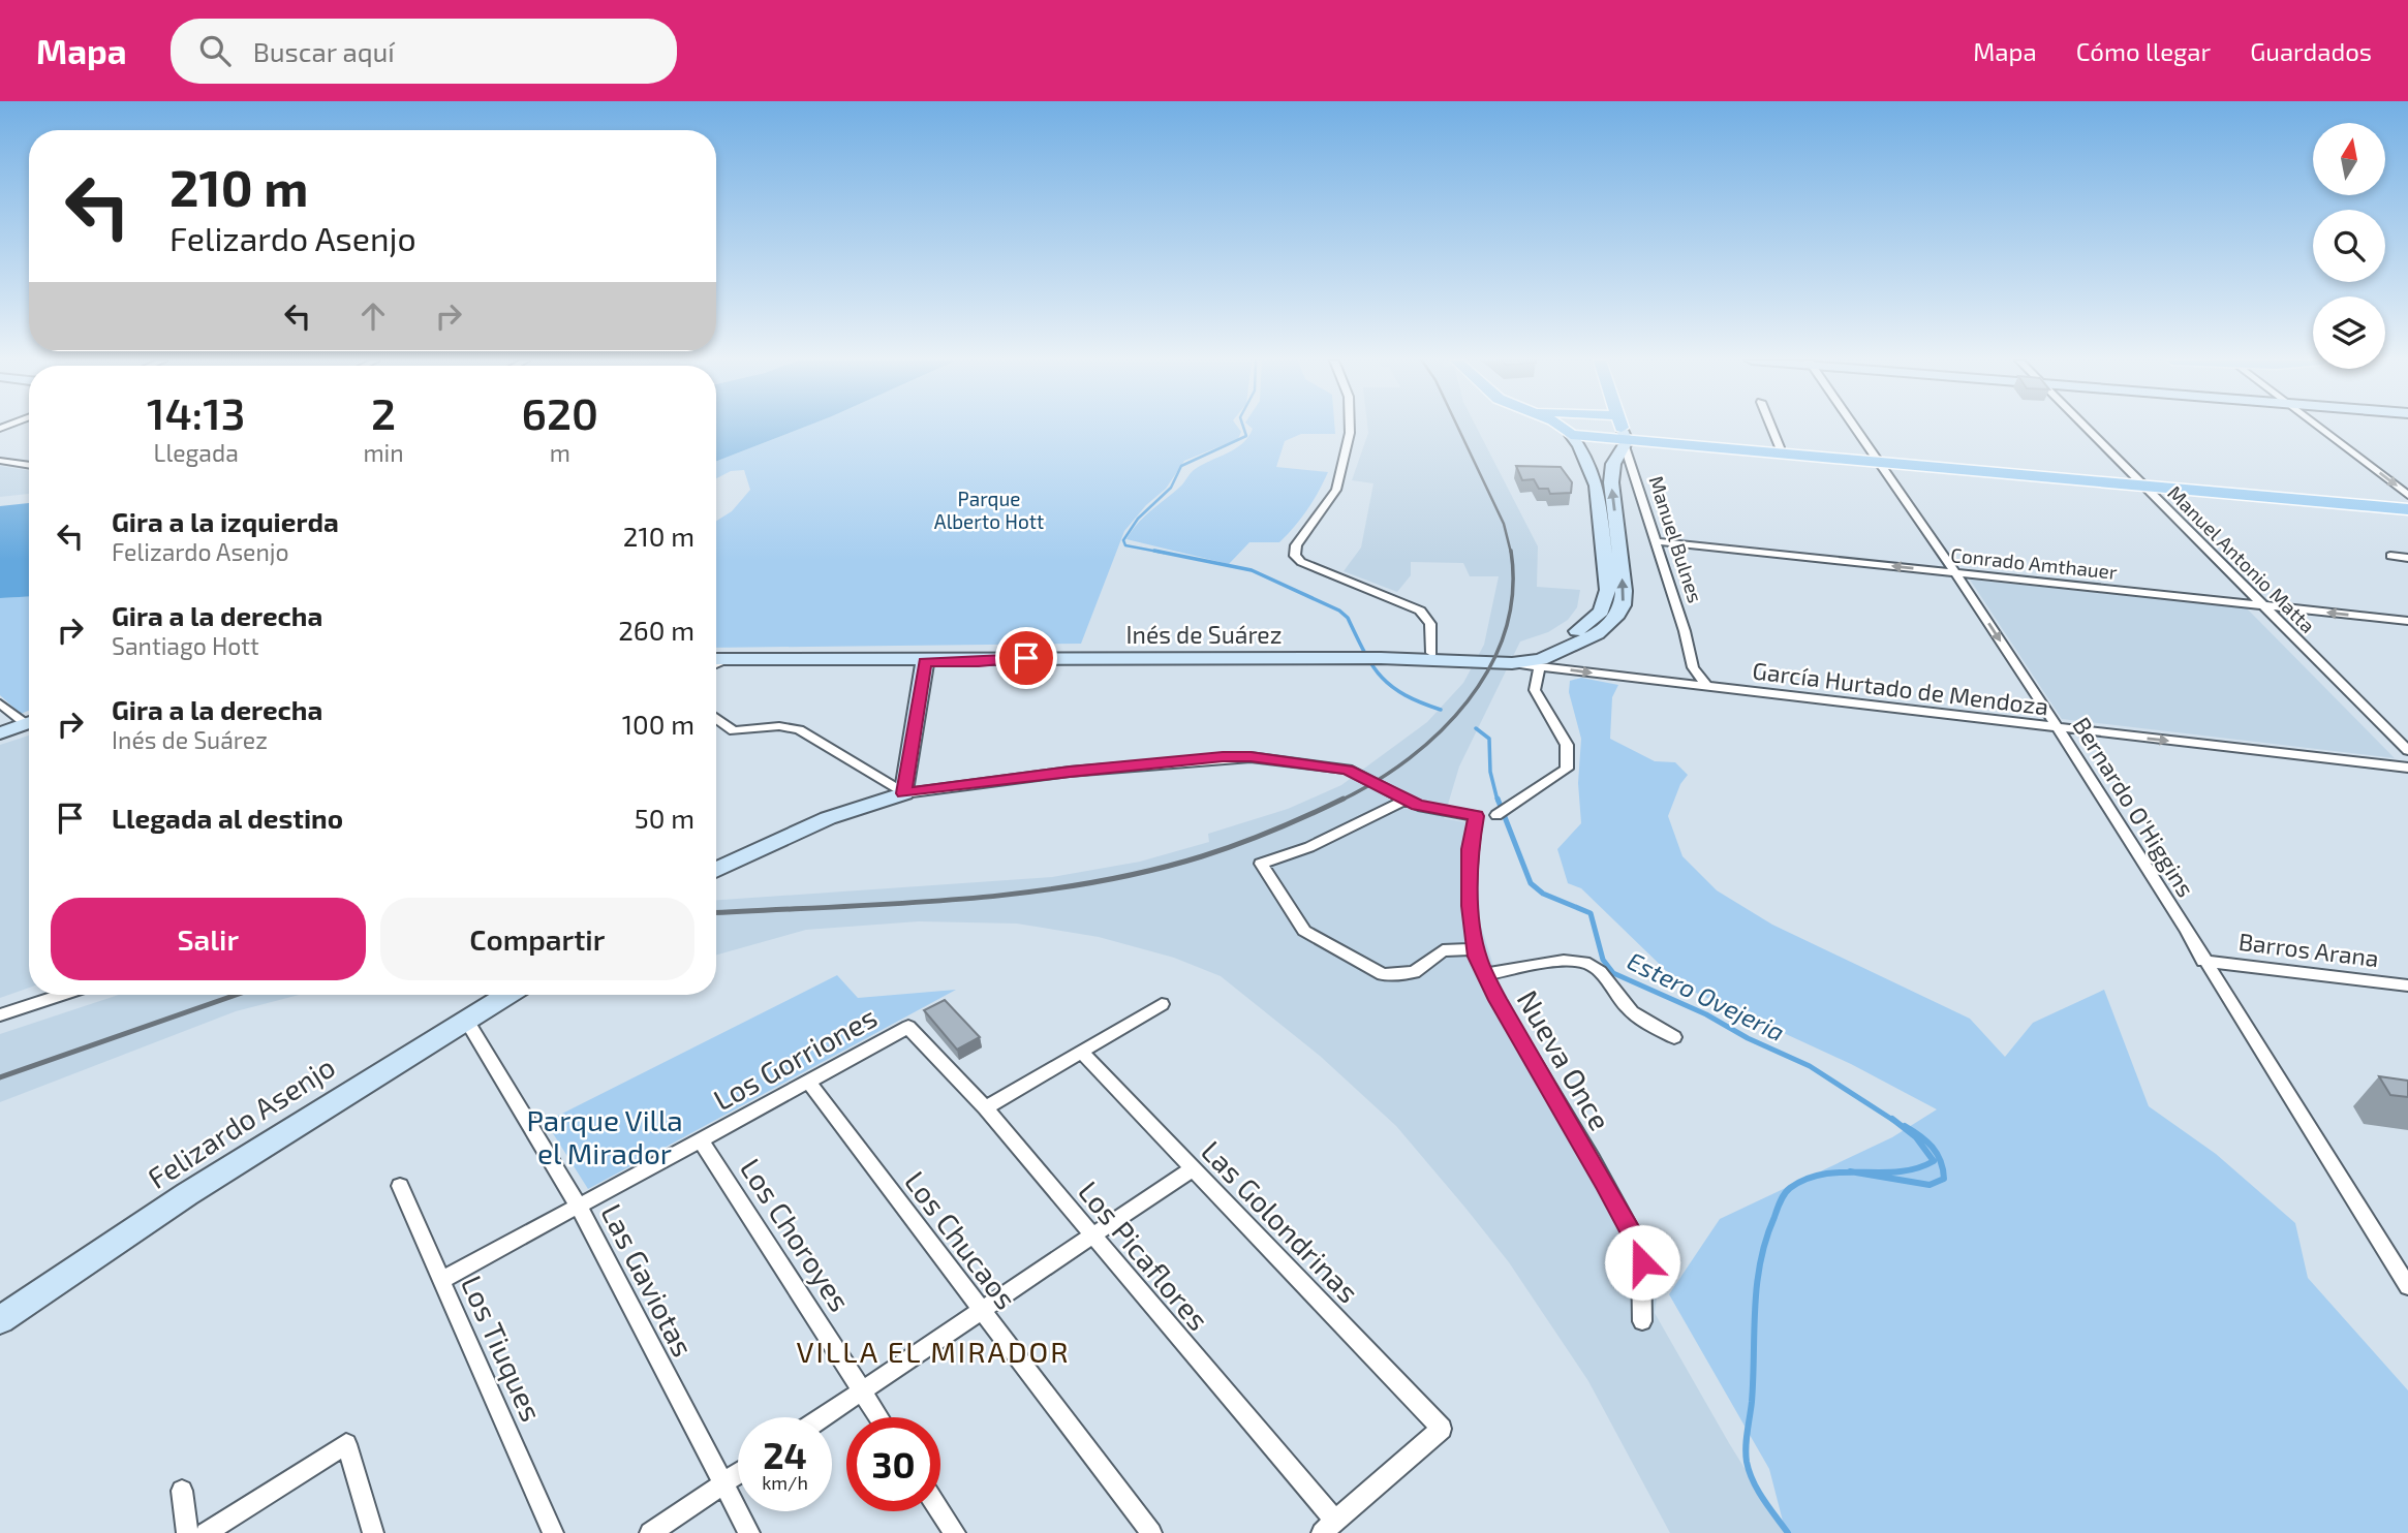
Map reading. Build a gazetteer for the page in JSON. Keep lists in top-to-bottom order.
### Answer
{
  "streets": {
    "main road": ["Manuel Bulnes", "Inés de Suárez"],
    "street": [
      "Manuel Antonio Matta",
      "Conrado Amthauer",
      "García Hurtado de Mendoza",
      "Bernardo O'Higgins",
      "Barros Arana",
      "Los Gorriones",
      "Nueva Once",
      "Felizardo Asenjo",
      "Las Golondrinas",
      "Los Choroyes",
      "Los Chucaos",
      "Los Picaflores",
      "Las Gaviotas",
      "Los Tiuques"
    ]
  },
  "crossings": [
    ["Manuel Bulnes", "Conrado Amthauer"],
    ["Manuel Bulnes", "Inés de Suárez"],
    ["Manuel Bulnes", "García Hurtado de Mendoza"],
    ["Manuel Antonio Matta", "Conrado Amthauer"],
    ["Conrado Amthauer", "Bernardo O'Higgins"],
    ["García Hurtado de Mendoza", "Bernardo O'Higgins"],
    ["Bernardo O'Higgins", "Barros Arana"],
    ["Los Gorriones", "Los Choroyes"],
    ["Los Gorriones", "Los Chucaos"],
    ["Los Gorriones", "Los Picaflores"],
    ["Los Gorriones", "Las Gaviotas"],
    ["Los Gorriones", "Los Tiuques"],
    ["Felizardo Asenjo", "Las Gaviotas"],
    ["Las Golondrinas", "Los Picaflores"]
  ],
  "one_way": ["Conrado Amthauer", "García Hurtado de Mendoza"],
  "districts": ["VILLA EL MIRADOR"],
  "water": ["Estero Ovejeria"],
  "parks": ["Parque Alberto Hott", "Parque Villa el Mirador"],
  "north": "top",
  "page": {
    "header": "Mapa",
    "search": "Buscar aquí",
    "nav": ["Mapa", "Cómo llegar", "Guardados"],
    "turn": ["210 m", "Felizardo Asenjo"],
    "eta": [
      "14:13",
      "Llegada",
      "2",
      "min",
      "620",
      "m"
    ],
    "list": [
      {
        "name": "Gira a la izquierda",
        "note": "Felizardo Asenjo",
        "value": "210 m"
      },
      {
        "name": "Gira a la derecha",
        "note": "Santiago Hott",
        "value": "260 m"
      },
      {
        "name": "Gira a la derecha",
        "note": "Inés de Suárez",
        "value": "100 m"
      },
      {
        "name": "Llegada al destino",
        "value": "50 m"
      }
    ],
    "buttons": ["Salir", "Compartir"],
    "speed": "24 km/h",
    "limit": "30"
  }
}
